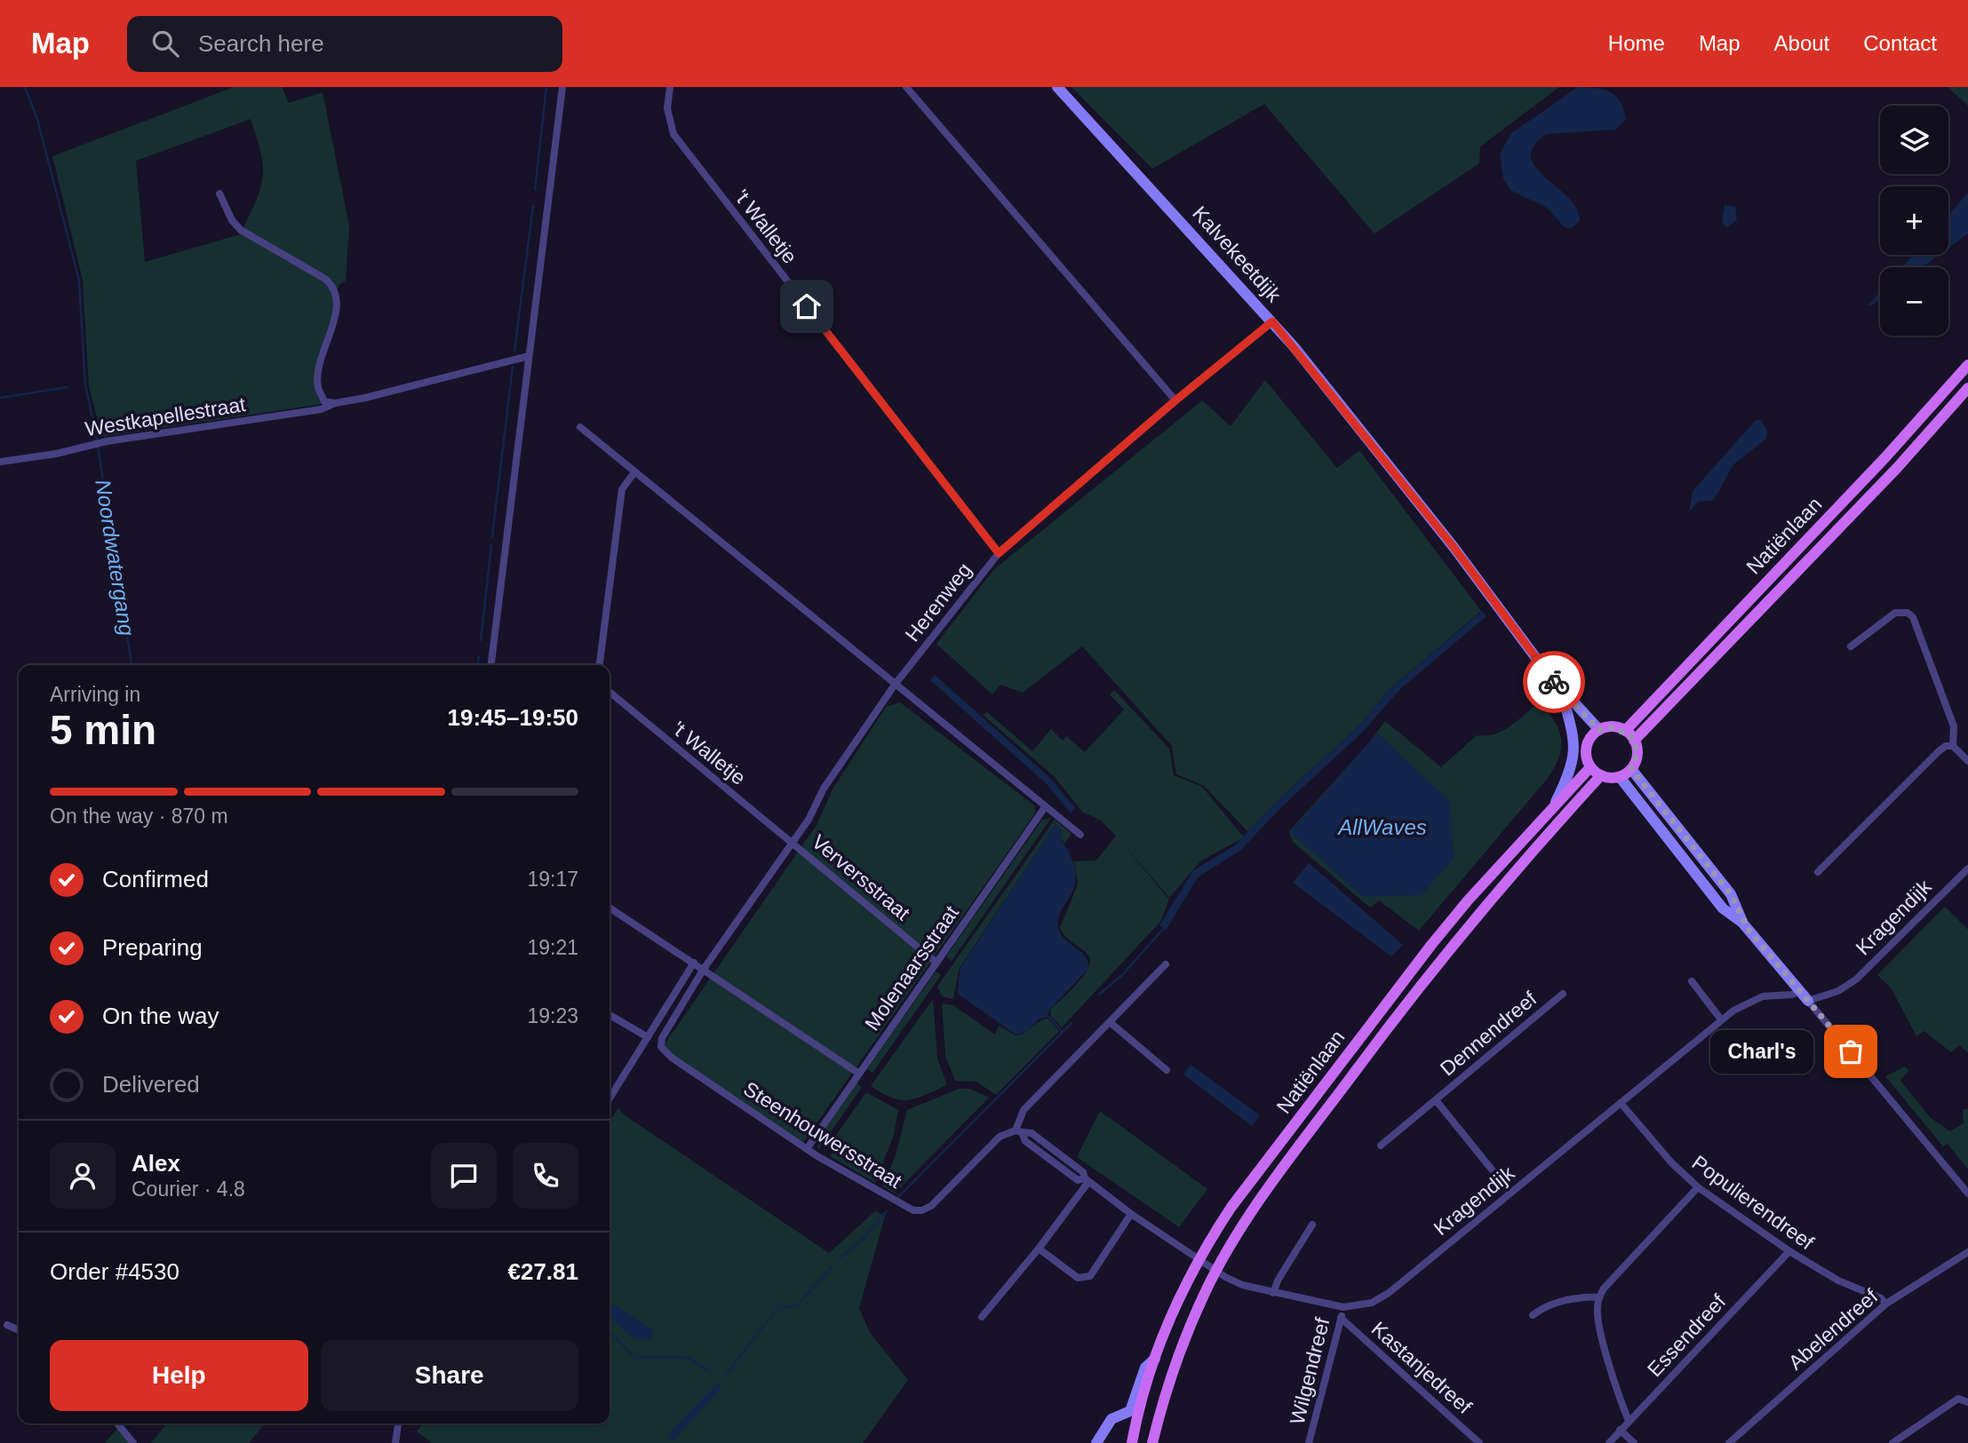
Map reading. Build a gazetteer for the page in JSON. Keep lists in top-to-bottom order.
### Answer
{
  "streets": {
    "main road": ["Natiënlaan"],
    "street": [
      "'t Walletje",
      "Kalvekeetdijk",
      "Westkapellestraat",
      "Herenweg",
      "Verversstraat",
      "Kragendijk",
      "Molenaarsstraat",
      "Dennendreef",
      "Steenhouwersstraat",
      "Populierendreef",
      "Abelendreef",
      "Essendreef",
      "Kastanjedreef",
      "Wilgendreef"
    ]
  },
  "crossings": [
    ["'t Walletje", "Herenweg"],
    ["'t Walletje", "Verversstraat"],
    ["Kalvekeetdijk", "Natiënlaan"],
    ["Kalvekeetdijk", "Herenweg"],
    ["Natiënlaan", "Kragendijk"],
    ["Herenweg", "Verversstraat"],
    ["Herenweg", "Steenhouwersstraat"],
    ["Verversstraat", "Molenaarsstraat"],
    ["Kragendijk", "Dennendreef"],
    ["Kragendijk", "Populierendreef"],
    ["Kragendijk", "Wilgendreef"],
    ["Molenaarsstraat", "Steenhouwersstraat"],
    ["Populierendreef", "Abelendreef"],
    ["Populierendreef", "Essendreef"],
    ["Kastanjedreef", "Wilgendreef"]
  ],
  "water": ["Noordwatergang", "AllWaves"],
  "places": ["Charl's"],
  "page": {
    "header": "Map",
    "search": "Search here",
    "nav": [
      "Home",
      "Map",
      "About",
      "Contact"
    ],
    "map_buttons": ["+", "−"],
    "heading": ["5 min", "Arriving in", "19:45–19:50"],
    "panel": [
      "Alex",
      "Courier · 4.8",
      "Order #4530",
      "€27.81"
    ],
    "bar": "On the way · 870 m",
    "list": [
      ["Confirmed", "19:17"],
      ["Preparing", "19:21"],
      ["On the way", "19:23"],
      "Delivered"
    ],
    "bubble": "Charl's",
    "buttons": ["Help", "Share"]
  }
}
